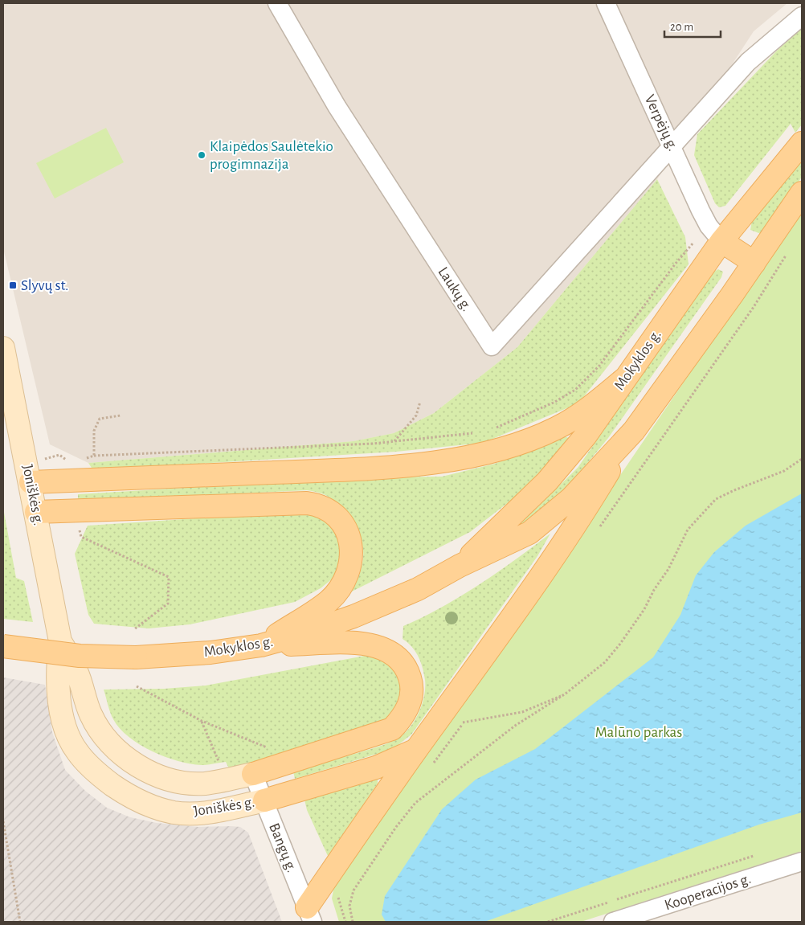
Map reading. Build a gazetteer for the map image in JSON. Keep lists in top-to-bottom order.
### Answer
{
  "streets": {
    "main road": ["Mokyklos g.", "Joniškės g."],
    "street": [
      "Verpėjų g.",
      "Laukų g.",
      "Bangų g.",
      "Kooperacijos g."
    ]
  },
  "crossings": [
    ["Verpėjų g.", "Laukų g."],
    ["Verpėjų g.", "Mokyklos g."],
    ["Joniškės g.", "Bangų g."]
  ],
  "parks": ["Malūno parkas"],
  "places": {
    "other": ["Klaipėdos Saulėtekio progimnazija"],
    "transit": ["Slyvų st."]
  },
  "scale_bar": "20 m"
}
